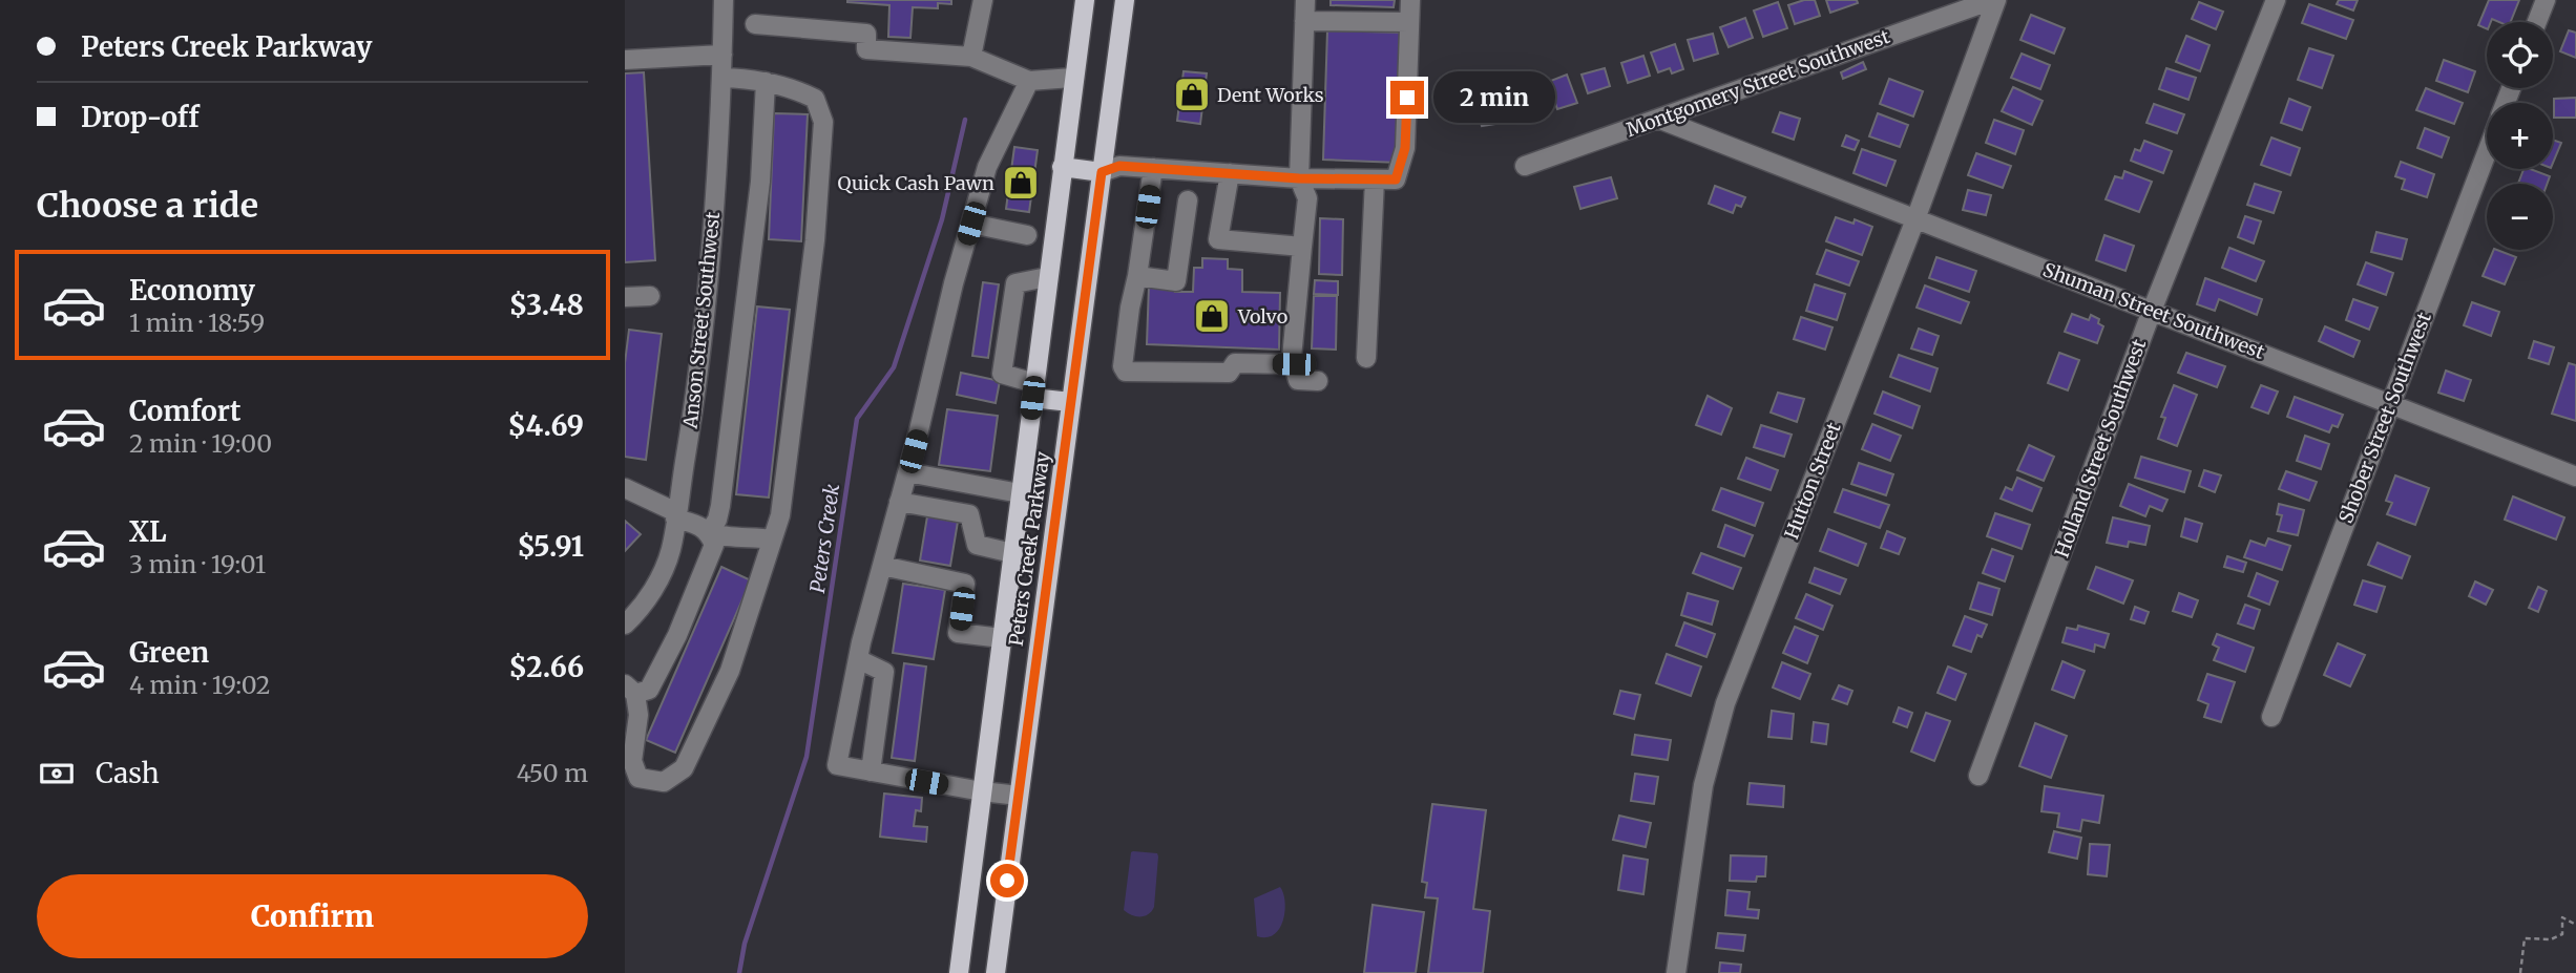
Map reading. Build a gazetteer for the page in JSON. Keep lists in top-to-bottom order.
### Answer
{
  "streets": {
    "main road": ["Peters Creek Parkway"],
    "street": [
      "Montgomery Street Southwest",
      "Shuman Street Southwest",
      "Anson Street Southwest",
      "Shober Street Southwest",
      "Holland Street Southwest",
      "Hutton Street"
    ]
  },
  "crossings": [
    ["Montgomery Street Southwest", "Shuman Street Southwest"],
    ["Montgomery Street Southwest", "Hutton Street"],
    ["Shuman Street Southwest", "Shober Street Southwest"],
    ["Shuman Street Southwest", "Holland Street Southwest"],
    ["Shuman Street Southwest", "Hutton Street"]
  ],
  "water": ["Peters Creek"],
  "places": {
    "shop": ["Dent Works", "Quick Cash Pawn", "Volvo"]
  },
  "page": {
    "banner": ["Peters Creek Parkway", "Drop-off"],
    "map_buttons": ["+", "−"],
    "bubble": "2 min",
    "heading": "Choose a ride",
    "list": [
      {
        "name": "Economy",
        "note": "1 min · 18:59",
        "value": "$3.48"
      },
      {
        "name": "Comfort",
        "note": "2 min · 19:00",
        "value": "$4.69"
      },
      {
        "name": "XL",
        "note": "3 min · 19:01",
        "value": "$5.91"
      },
      {
        "name": "Green",
        "note": "4 min · 19:02",
        "value": "$2.66"
      }
    ],
    "pay": ["Cash", "450 m"],
    "buttons": "Confirm"
  }
}
